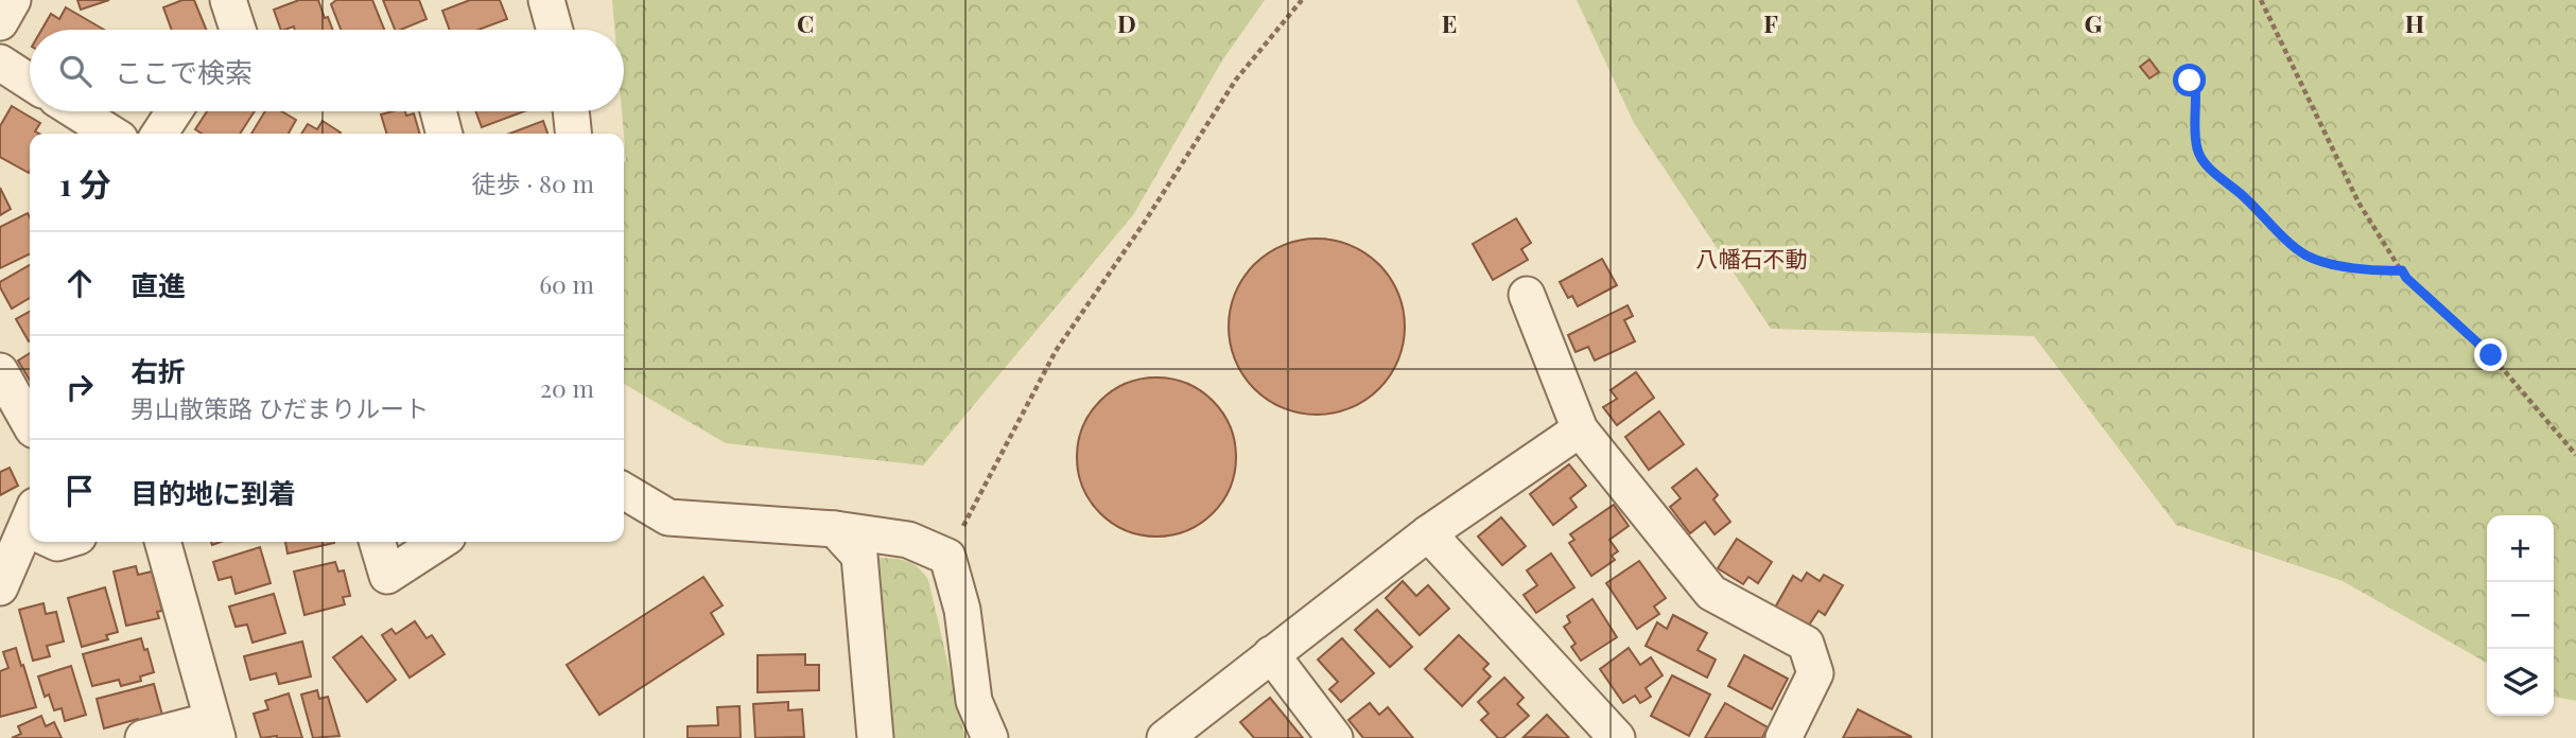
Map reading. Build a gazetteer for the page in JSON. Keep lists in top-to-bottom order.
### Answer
{
  "districts": ["八幡石不動"],
  "page": {
    "search": "ここで検索",
    "heading": ["1 分", "徒歩 · 80 m"],
    "list": [
      ["直進", "60 m"],
      ["右折", "男山散策路 ひだまりルート", "20 m"],
      "目的地に到着"
    ],
    "map_buttons": ["+", "−"]
  },
  "grid": {
    "columns": [
      "C",
      "D",
      "E",
      "F",
      "G",
      "H"
    ]
  }
}
